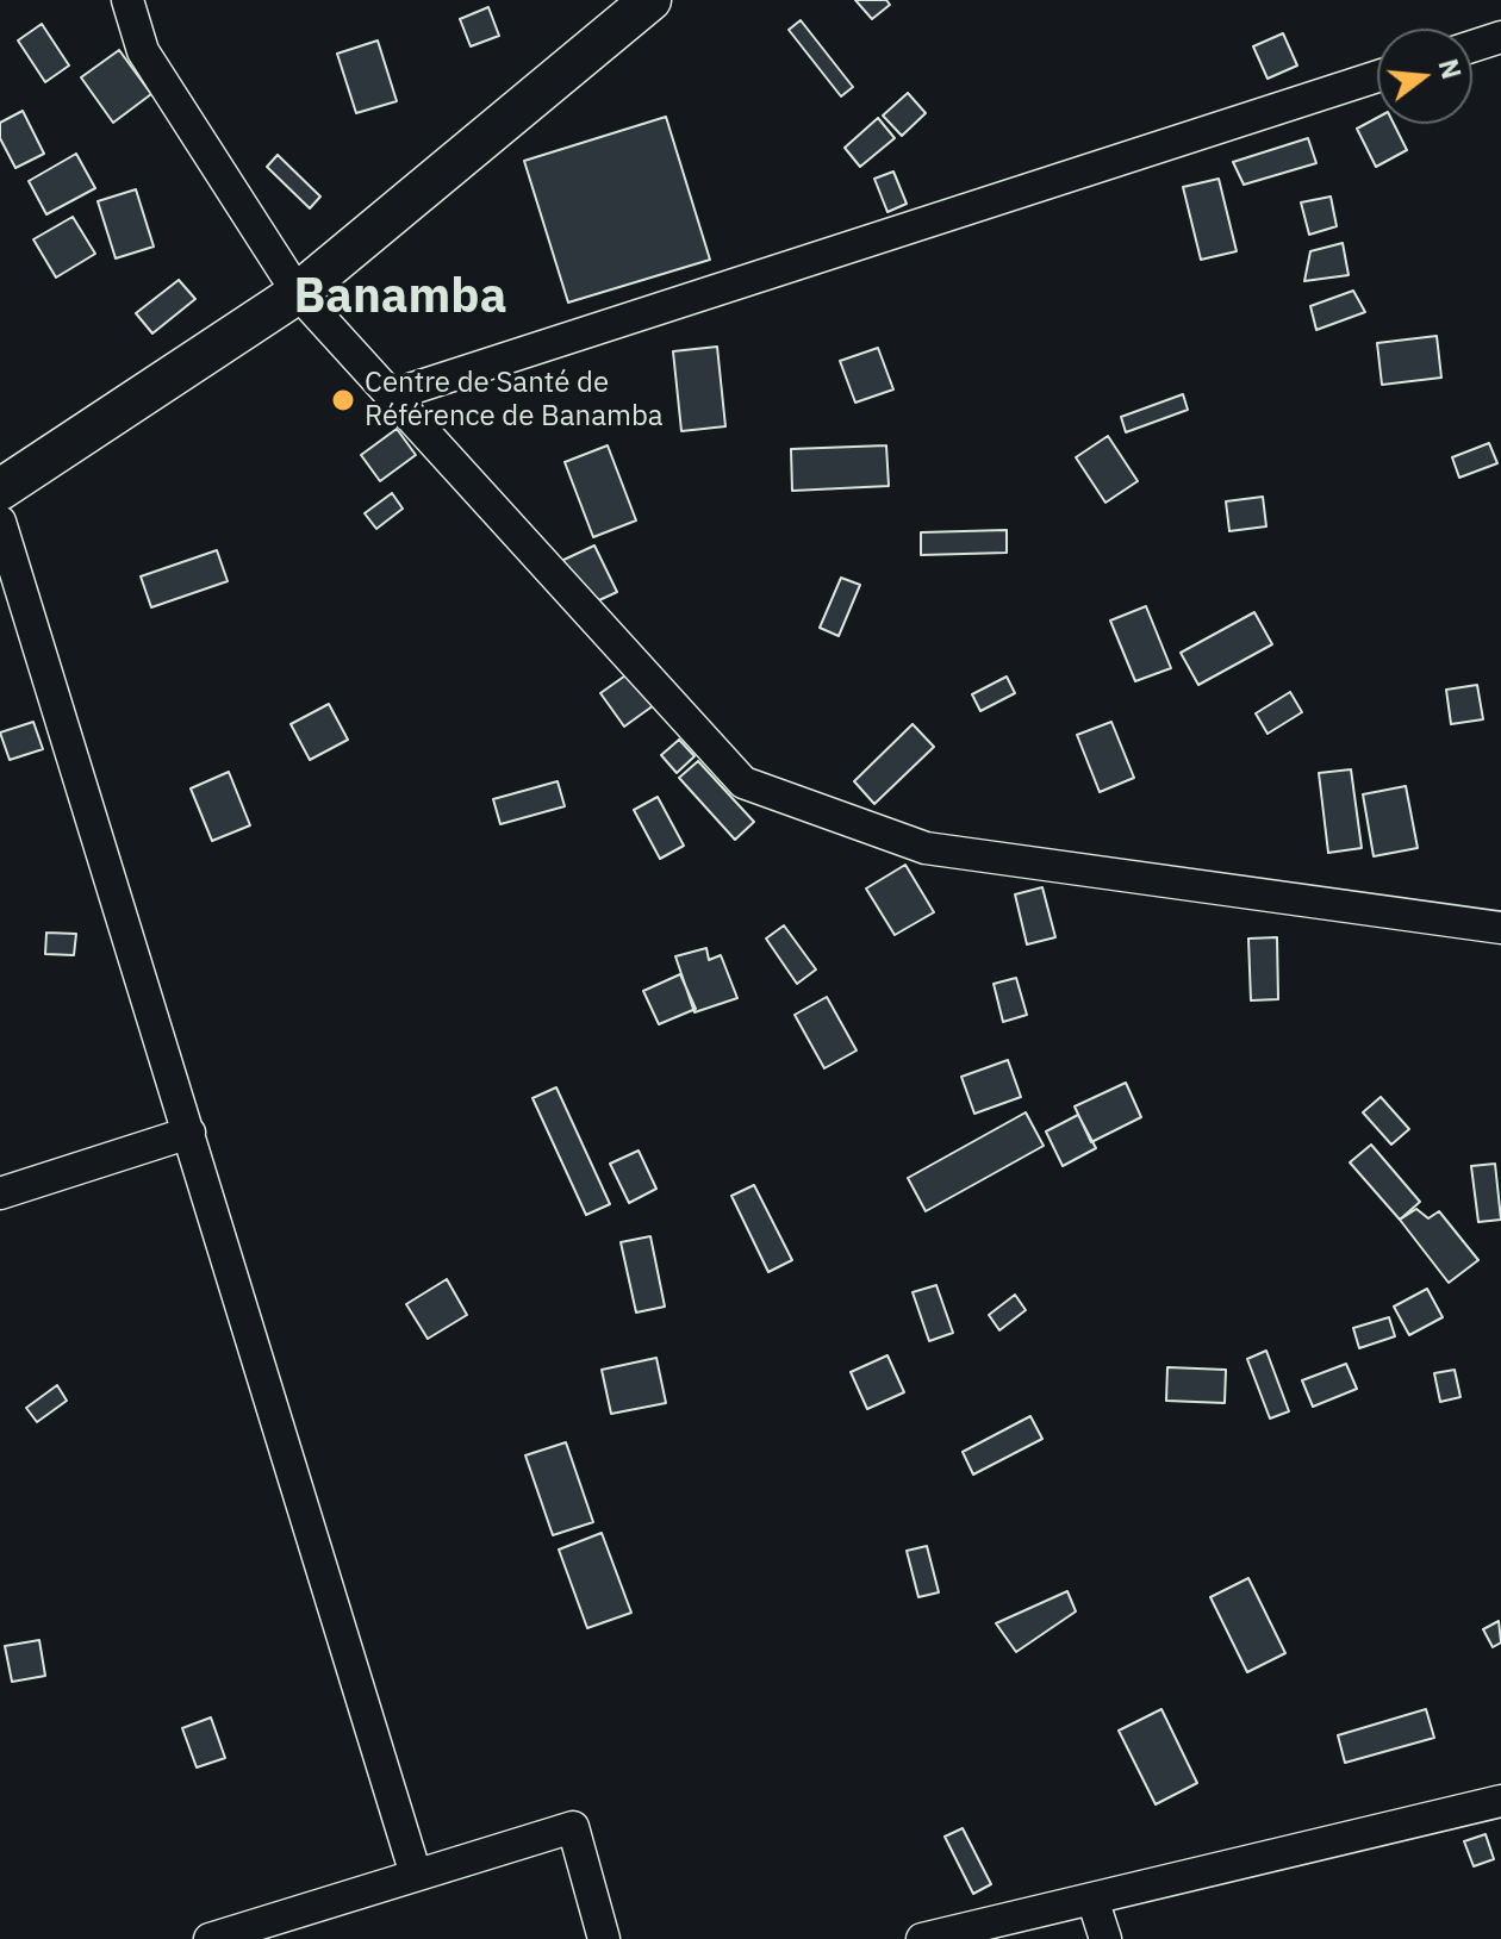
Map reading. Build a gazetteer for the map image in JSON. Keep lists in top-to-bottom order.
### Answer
{
  "districts": ["Banamba"],
  "places": ["Centre de Santé de Référence de Banamba"],
  "north": "right"
}
